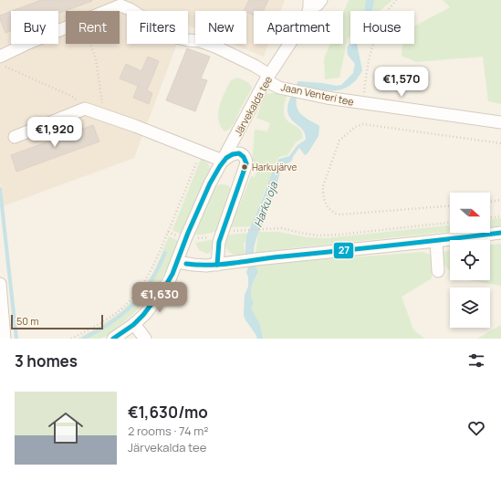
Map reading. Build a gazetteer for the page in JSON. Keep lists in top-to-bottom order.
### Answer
{
  "streets": {
    "street": ["Jaan Venteri tee", "Järvekalda tee"]
  },
  "crossings": [
    ["Jaan Venteri tee", "Järvekalda tee"]
  ],
  "water": ["Harku oja"],
  "places": ["Harkujärve"],
  "lines": ["transit line 27"],
  "scale_bar": "50 m",
  "north": "right",
  "page": {
    "chip": [
      "Buy",
      "Rent",
      "Filters",
      "New",
      "Apartment",
      "House"
    ],
    "price": ["€1,570", "€1,920", "€1,630"],
    "scale": "50 m",
    "heading": "3 homes",
    "list": [
      {
        "name": "€1,630/mo",
        "note": "2 rooms · 74 m² · Järvekalda tee"
      }
    ]
  }
}
